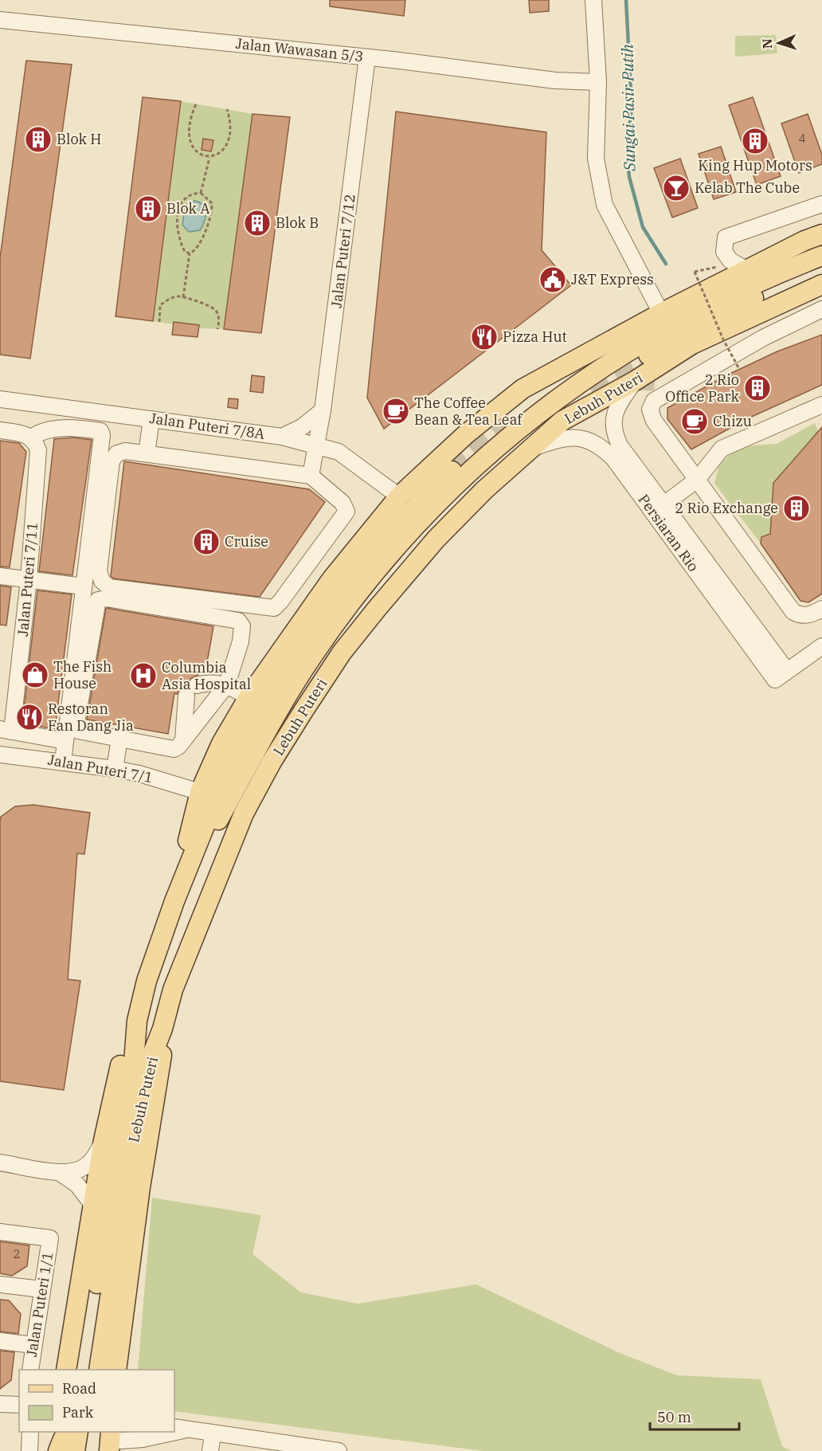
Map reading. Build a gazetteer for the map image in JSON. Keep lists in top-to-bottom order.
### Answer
{
  "streets": {
    "main road": ["Lebuh Puteri"],
    "street": [
      "Jalan Wawasan 5/3",
      "Jalan Puteri 7/12",
      "Jalan Puteri 7/8A",
      "Persiaran Rio",
      "Jalan Puteri 7/11",
      "Jalan Puteri 7/1",
      "Jalan Puteri 1/1"
    ]
  },
  "crossings": [
    ["Jalan Wawasan 5/3", "Jalan Puteri 7/12"],
    ["Jalan Puteri 7/12", "Jalan Puteri 7/8A"],
    ["Lebuh Puteri", "Persiaran Rio"]
  ],
  "water": ["Sungai Pasir Putih"],
  "places": {
    "building": [
      "Blok H",
      "King Hup Motors",
      "Blok A",
      "Blok B",
      "2 Rio Office Park",
      "2 Rio Exchange",
      "Cruise"
    ],
    "bar": ["Kelab The Cube"],
    "public building": ["J&T Express"],
    "restaurant": ["Pizza Hut", "Restoran Fan Dang Jia"],
    "cafe": ["The Coffee Bean & Tea Leaf", "Chizu"],
    "shop": ["The Fish House"],
    "hospital": ["Columbia Asia Hospital"]
  },
  "house_numbers": ["4", "2"],
  "legend": ["Road", "Park"],
  "scale_bar": "50 m",
  "north": "left"
}
